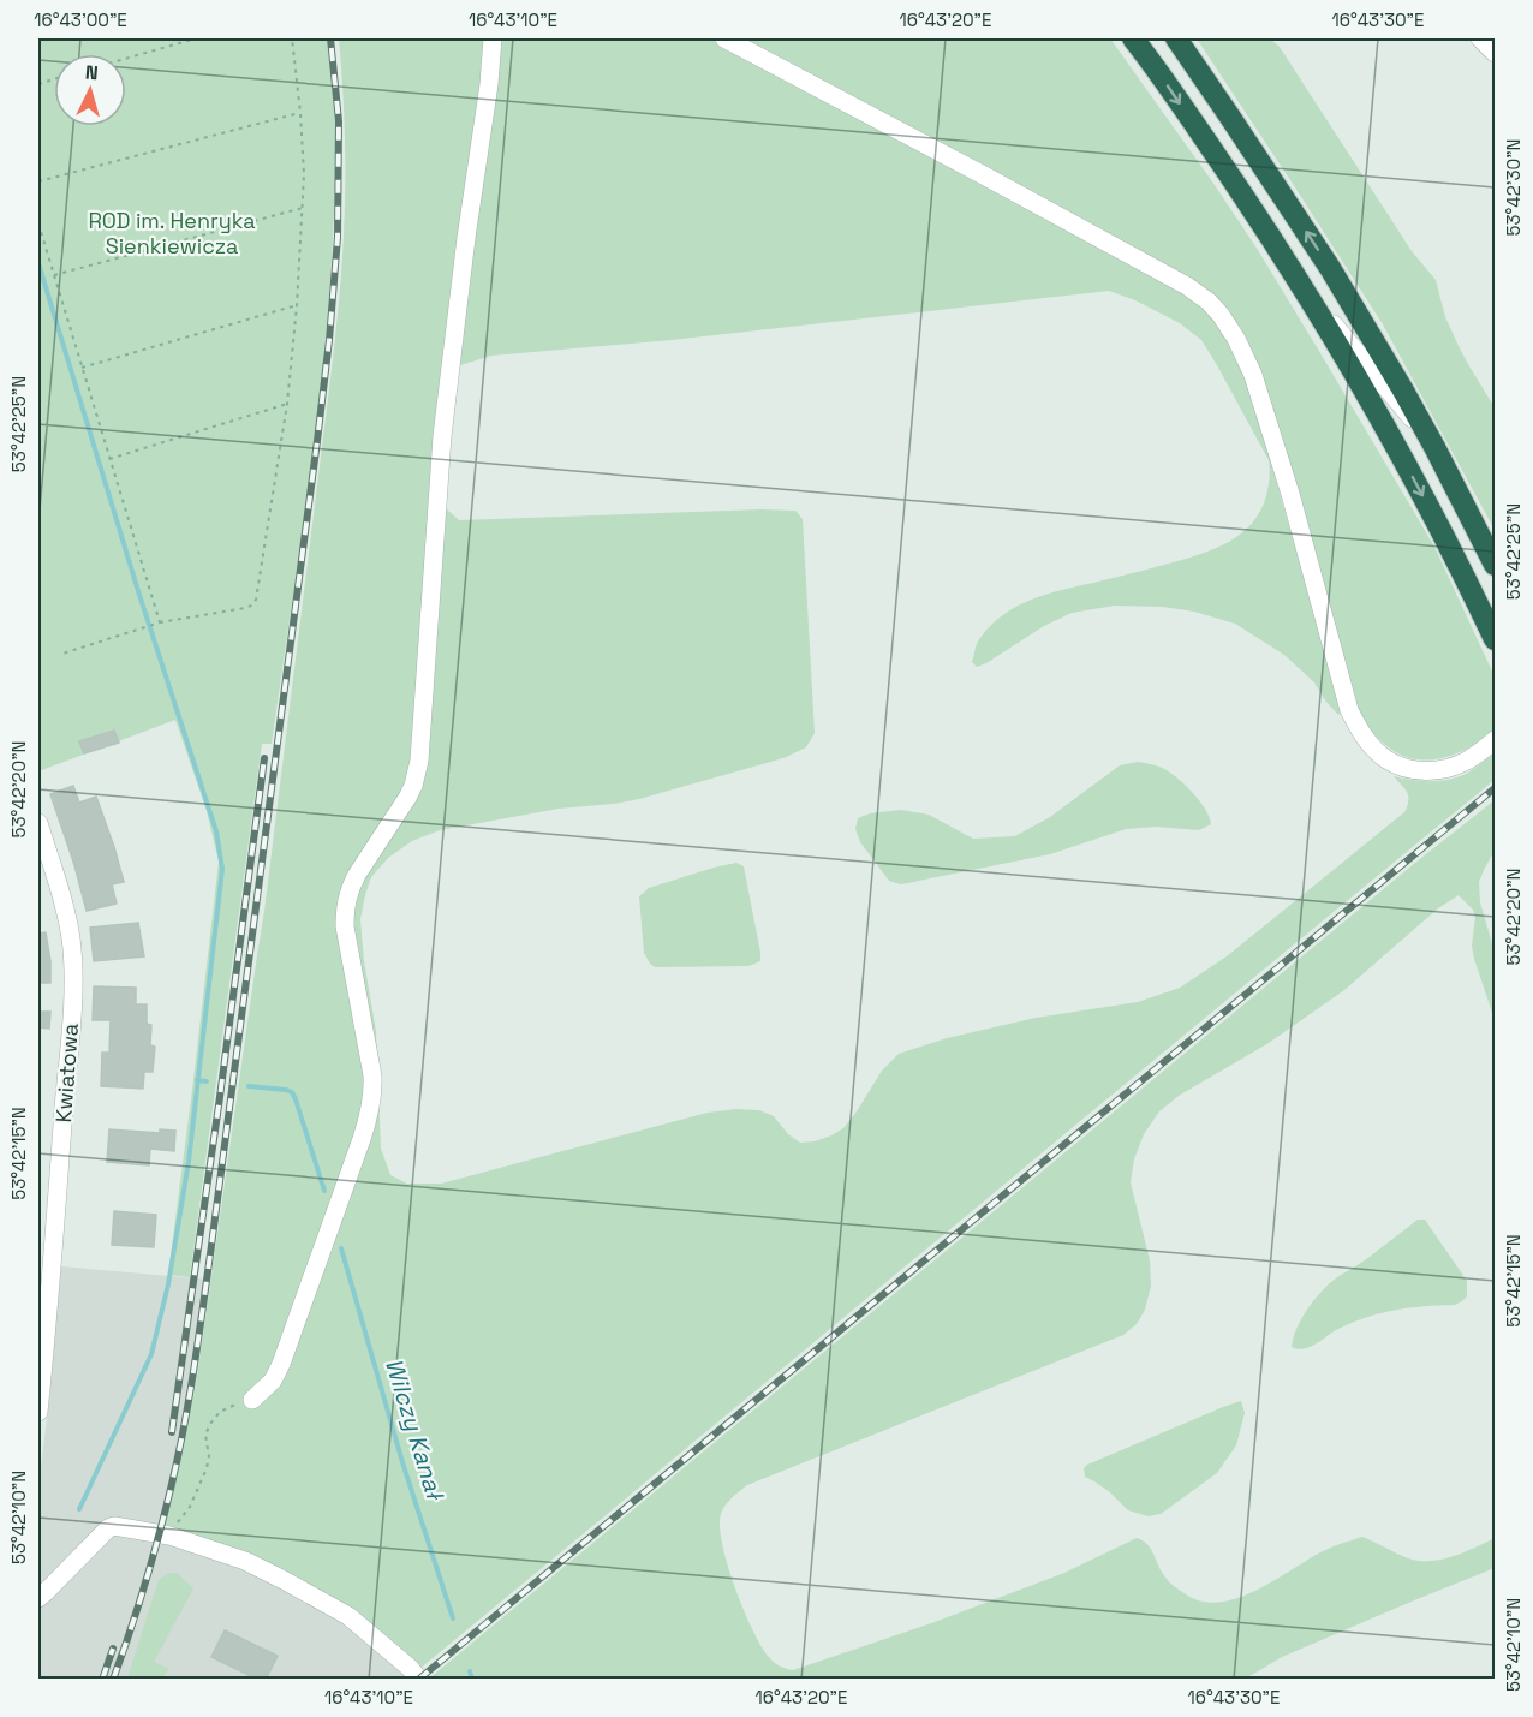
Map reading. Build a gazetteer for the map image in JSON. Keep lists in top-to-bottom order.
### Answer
{
  "streets": {
    "street": ["Kwiatowa"]
  },
  "water": ["Wilczy Kanał"],
  "parks": ["ROD im. Henryka Sienkiewicza"],
  "north": "top",
  "coordinates": [
    "16°43'00\"E",
    "16°43'10\"E",
    "16°43'20\"E",
    "16°43'30\"E",
    "53°42'30\"N",
    "53°42'25\"N",
    "53°42'20\"N",
    "53°42'15\"N",
    "53°42'10\"N"
  ]
}
